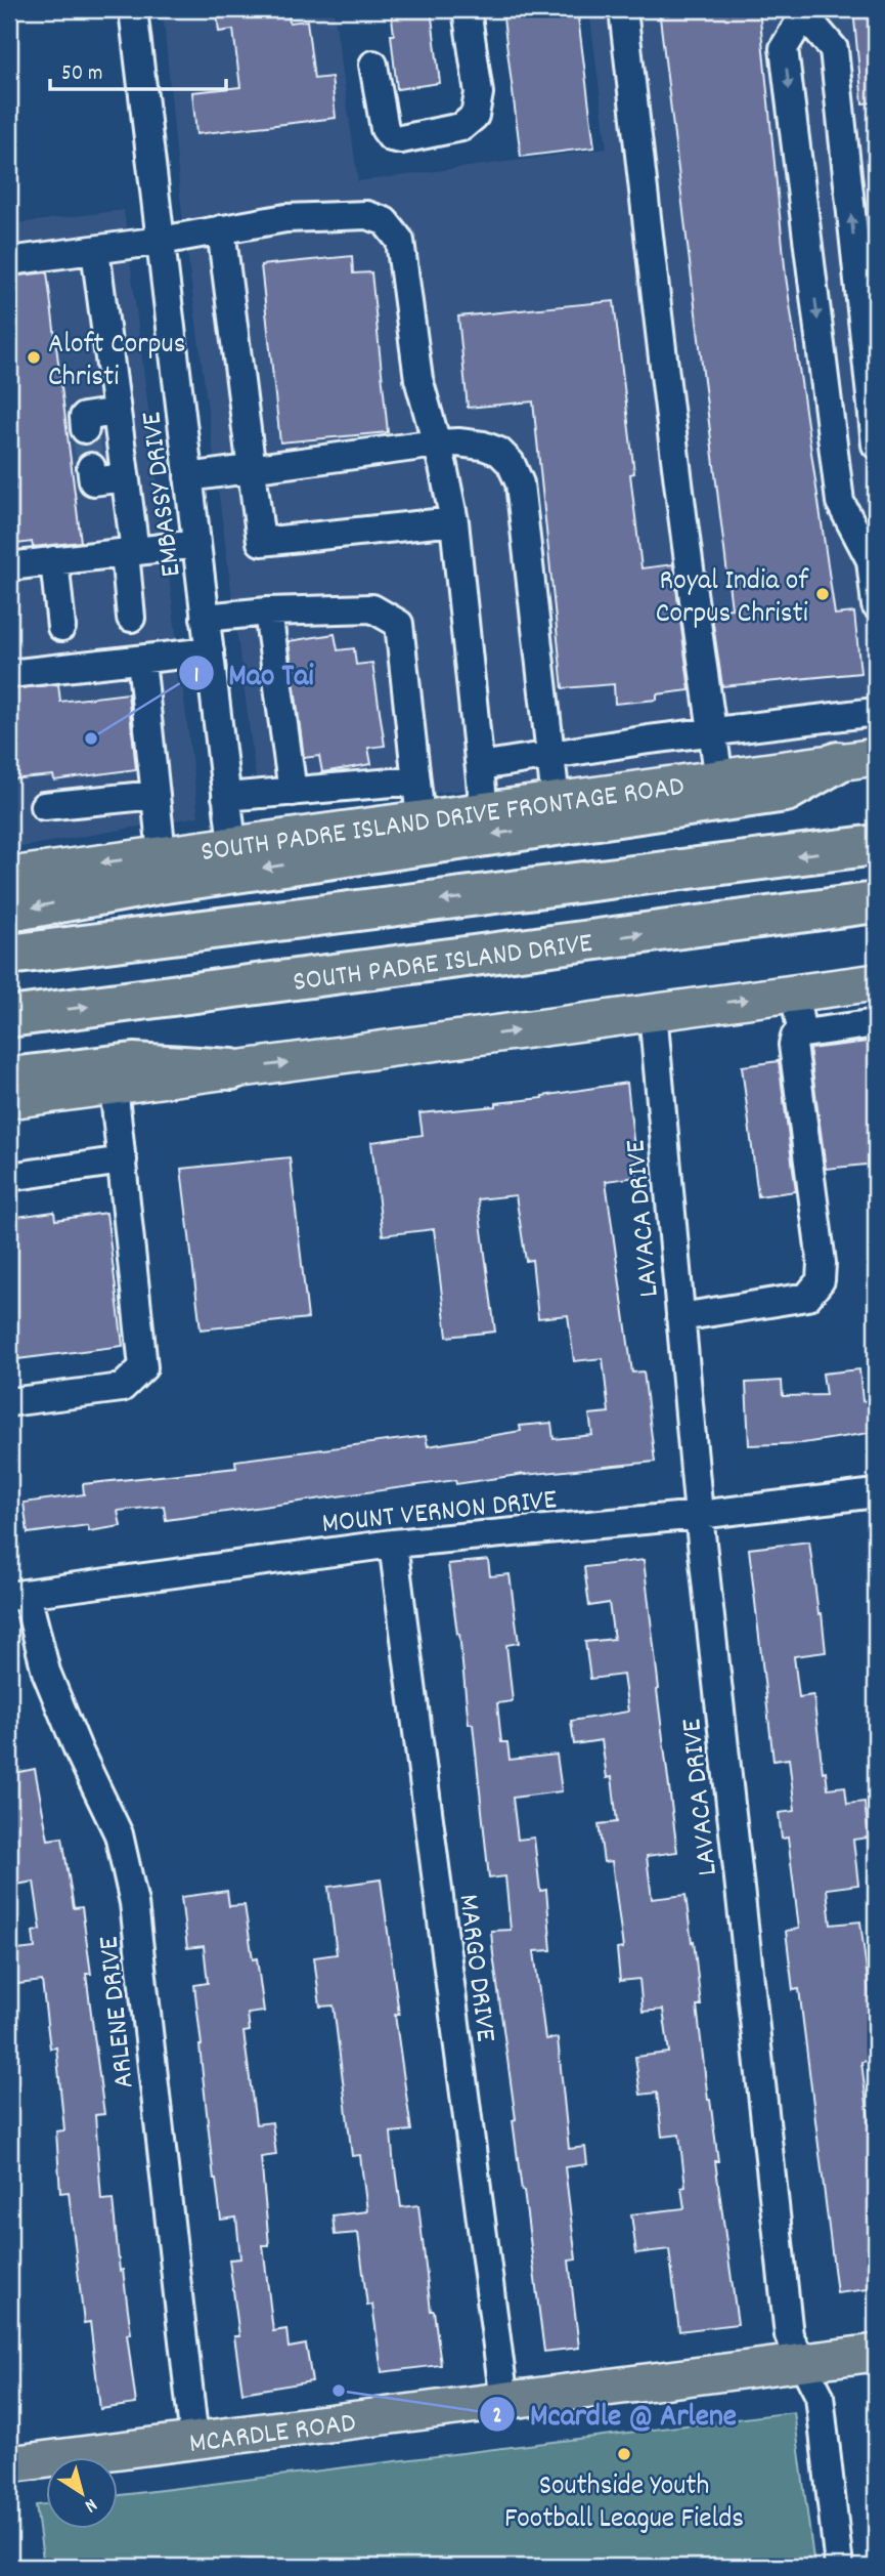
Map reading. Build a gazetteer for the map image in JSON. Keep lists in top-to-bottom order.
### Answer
{
  "streets": {
    "highway": ["SOUTH PADRE ISLAND DRIVE"],
    "main road": ["SOUTH PADRE ISLAND DRIVE FRONTAGE ROAD", "MCARDLE ROAD"],
    "street": [
      "EMBASSY DRIVE",
      "LAVACA DRIVE",
      "MOUNT VERNON DRIVE",
      "MARGO DRIVE",
      "ARLENE DRIVE"
    ]
  },
  "crossings": [
    ["EMBASSY DRIVE", "SOUTH PADRE ISLAND DRIVE FRONTAGE ROAD"],
    ["LAVACA DRIVE", "MOUNT VERNON DRIVE"],
    ["LAVACA DRIVE", "MCARDLE ROAD"],
    ["MOUNT VERNON DRIVE", "MARGO DRIVE"],
    ["MOUNT VERNON DRIVE", "ARLENE DRIVE"],
    ["MARGO DRIVE", "MCARDLE ROAD"],
    ["ARLENE DRIVE", "MCARDLE ROAD"]
  ],
  "places": [
    "Aloft Corpus Christi",
    "Royal India of Corpus Christi",
    "Mao Tai",
    "Mcardle @ Arlene",
    "Southside Youth Football League Fields"
  ],
  "scale_bar": "50 m",
  "north": "bottom right"
}
